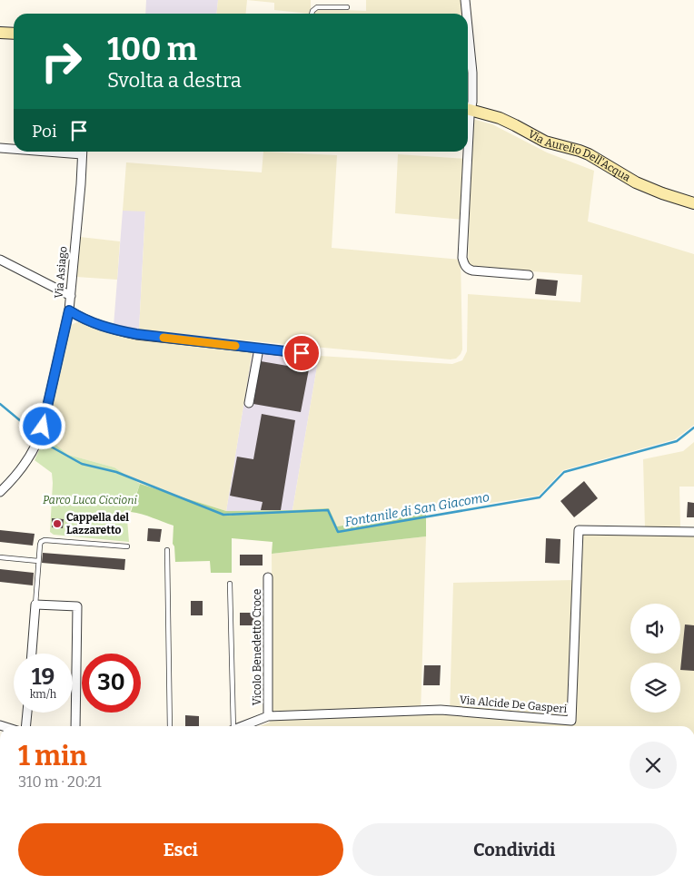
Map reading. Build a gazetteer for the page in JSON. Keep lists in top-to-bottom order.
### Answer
{
  "streets": {
    "street": [
      "Via Aurelio Dell'Acqua",
      "Via Asiago",
      "Vicolo Benedetto Croce",
      "Via Alcide De Gasperi"
    ]
  },
  "crossings": [
    ["Vicolo Benedetto Croce", "Via Alcide De Gasperi"]
  ],
  "water": ["Fontanile di San Giacomo"],
  "parks": ["Parco Luca Ciccioni"],
  "places": ["Cappella del Lazzaretto"],
  "page": {
    "turn": ["100 m", "Svolta a destra"],
    "then": "Poi",
    "speed": "19 km/h",
    "limit": "30",
    "heading": ["1 min", "310 m · 20:21"],
    "buttons": ["Esci", "Condividi"]
  }
}
